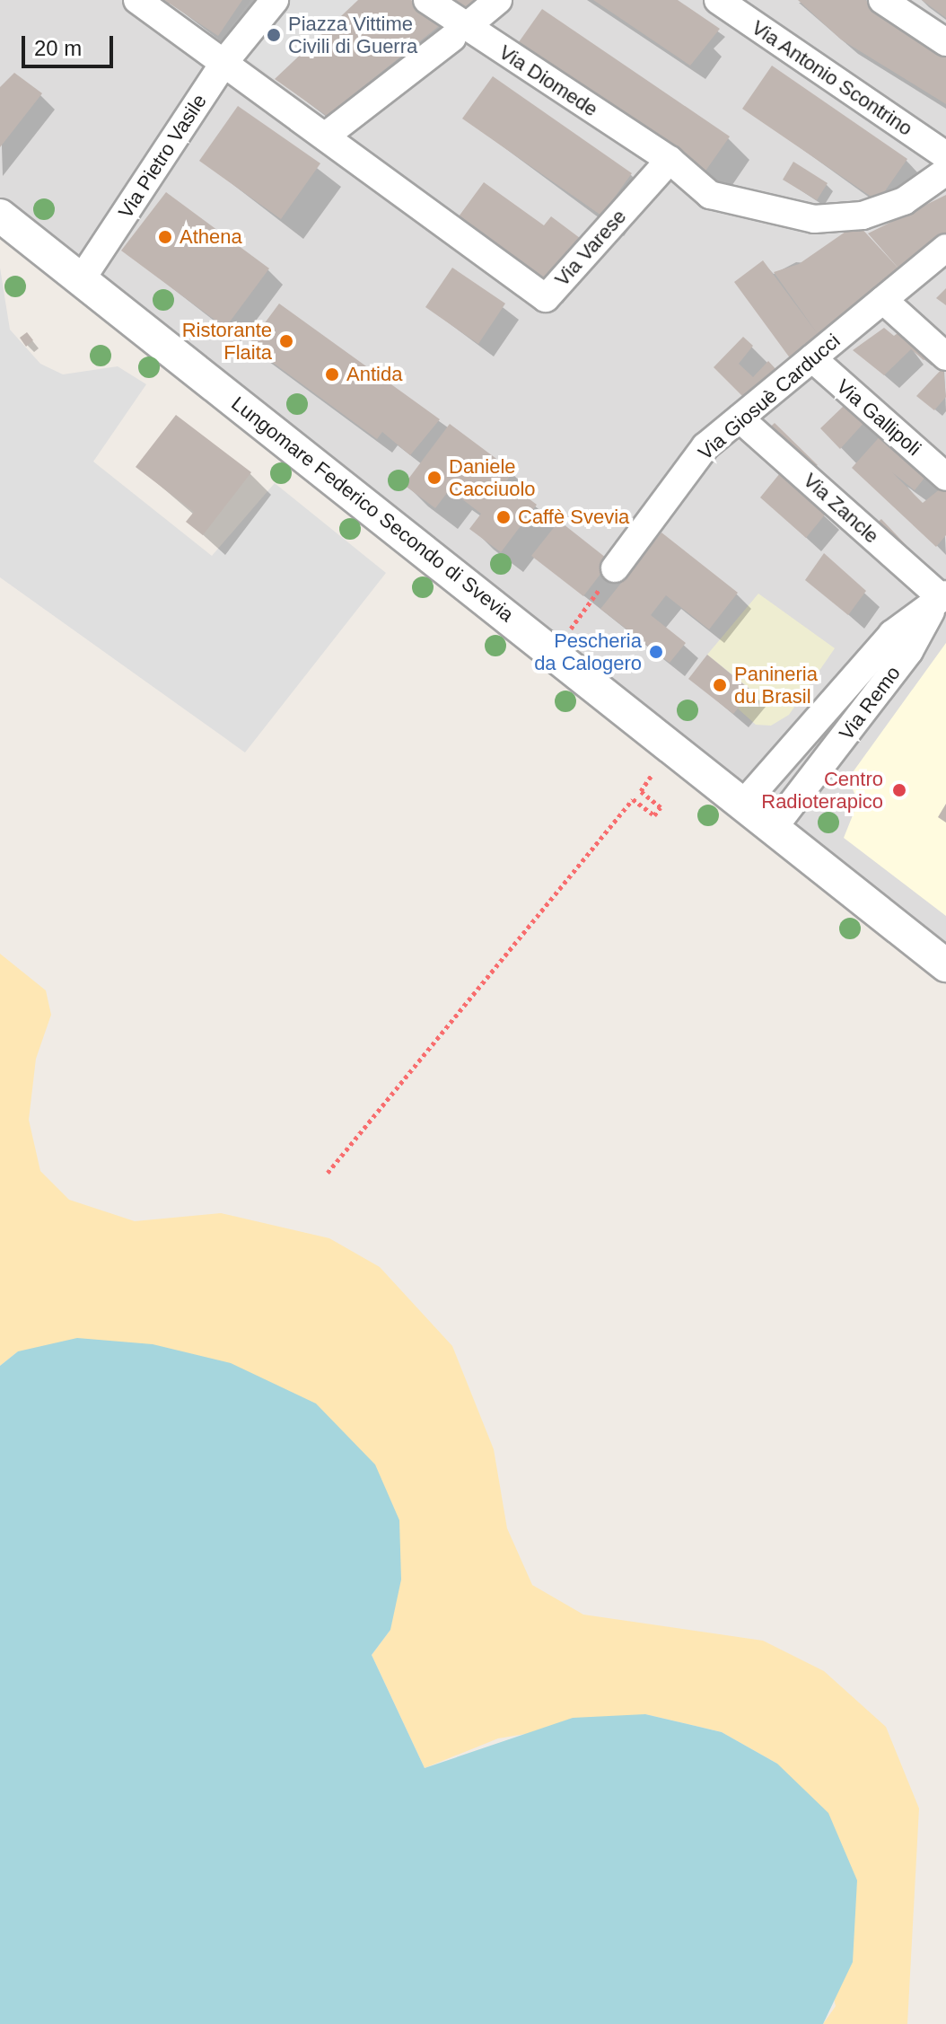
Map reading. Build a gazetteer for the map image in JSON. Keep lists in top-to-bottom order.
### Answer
{
  "streets": {
    "street": [
      "Via Antonio Scontrino",
      "Via Diomede",
      "Via Pietro Vasile",
      "Via Varese",
      "Via Giosuè Carducci",
      "Via Gallipoli",
      "Via Zancle",
      "Lungomare Federico Secondo di Svevia",
      "Via Remo"
    ]
  },
  "crossings": [
    ["Via Diomede", "Via Varese"],
    ["Via Pietro Vasile", "Via Varese"],
    ["Via Pietro Vasile", "Lungomare Federico Secondo di Svevia"],
    ["Via Giosuè Carducci", "Via Gallipoli"],
    ["Via Giosuè Carducci", "Via Zancle"],
    ["Via Zancle", "Via Remo"],
    ["Lungomare Federico Secondo di Svevia", "Via Remo"]
  ],
  "places": [
    "Piazza Vittime Civili di Guerra",
    "Athena",
    "Ristorante Flaita",
    "Antida",
    "Daniele Cacciuolo",
    "Caffè Svevia",
    "Pescheria da Calogero",
    "Panineria du Brasil",
    "Centro Radioterapico"
  ],
  "scale_bar": "20 m"
}
